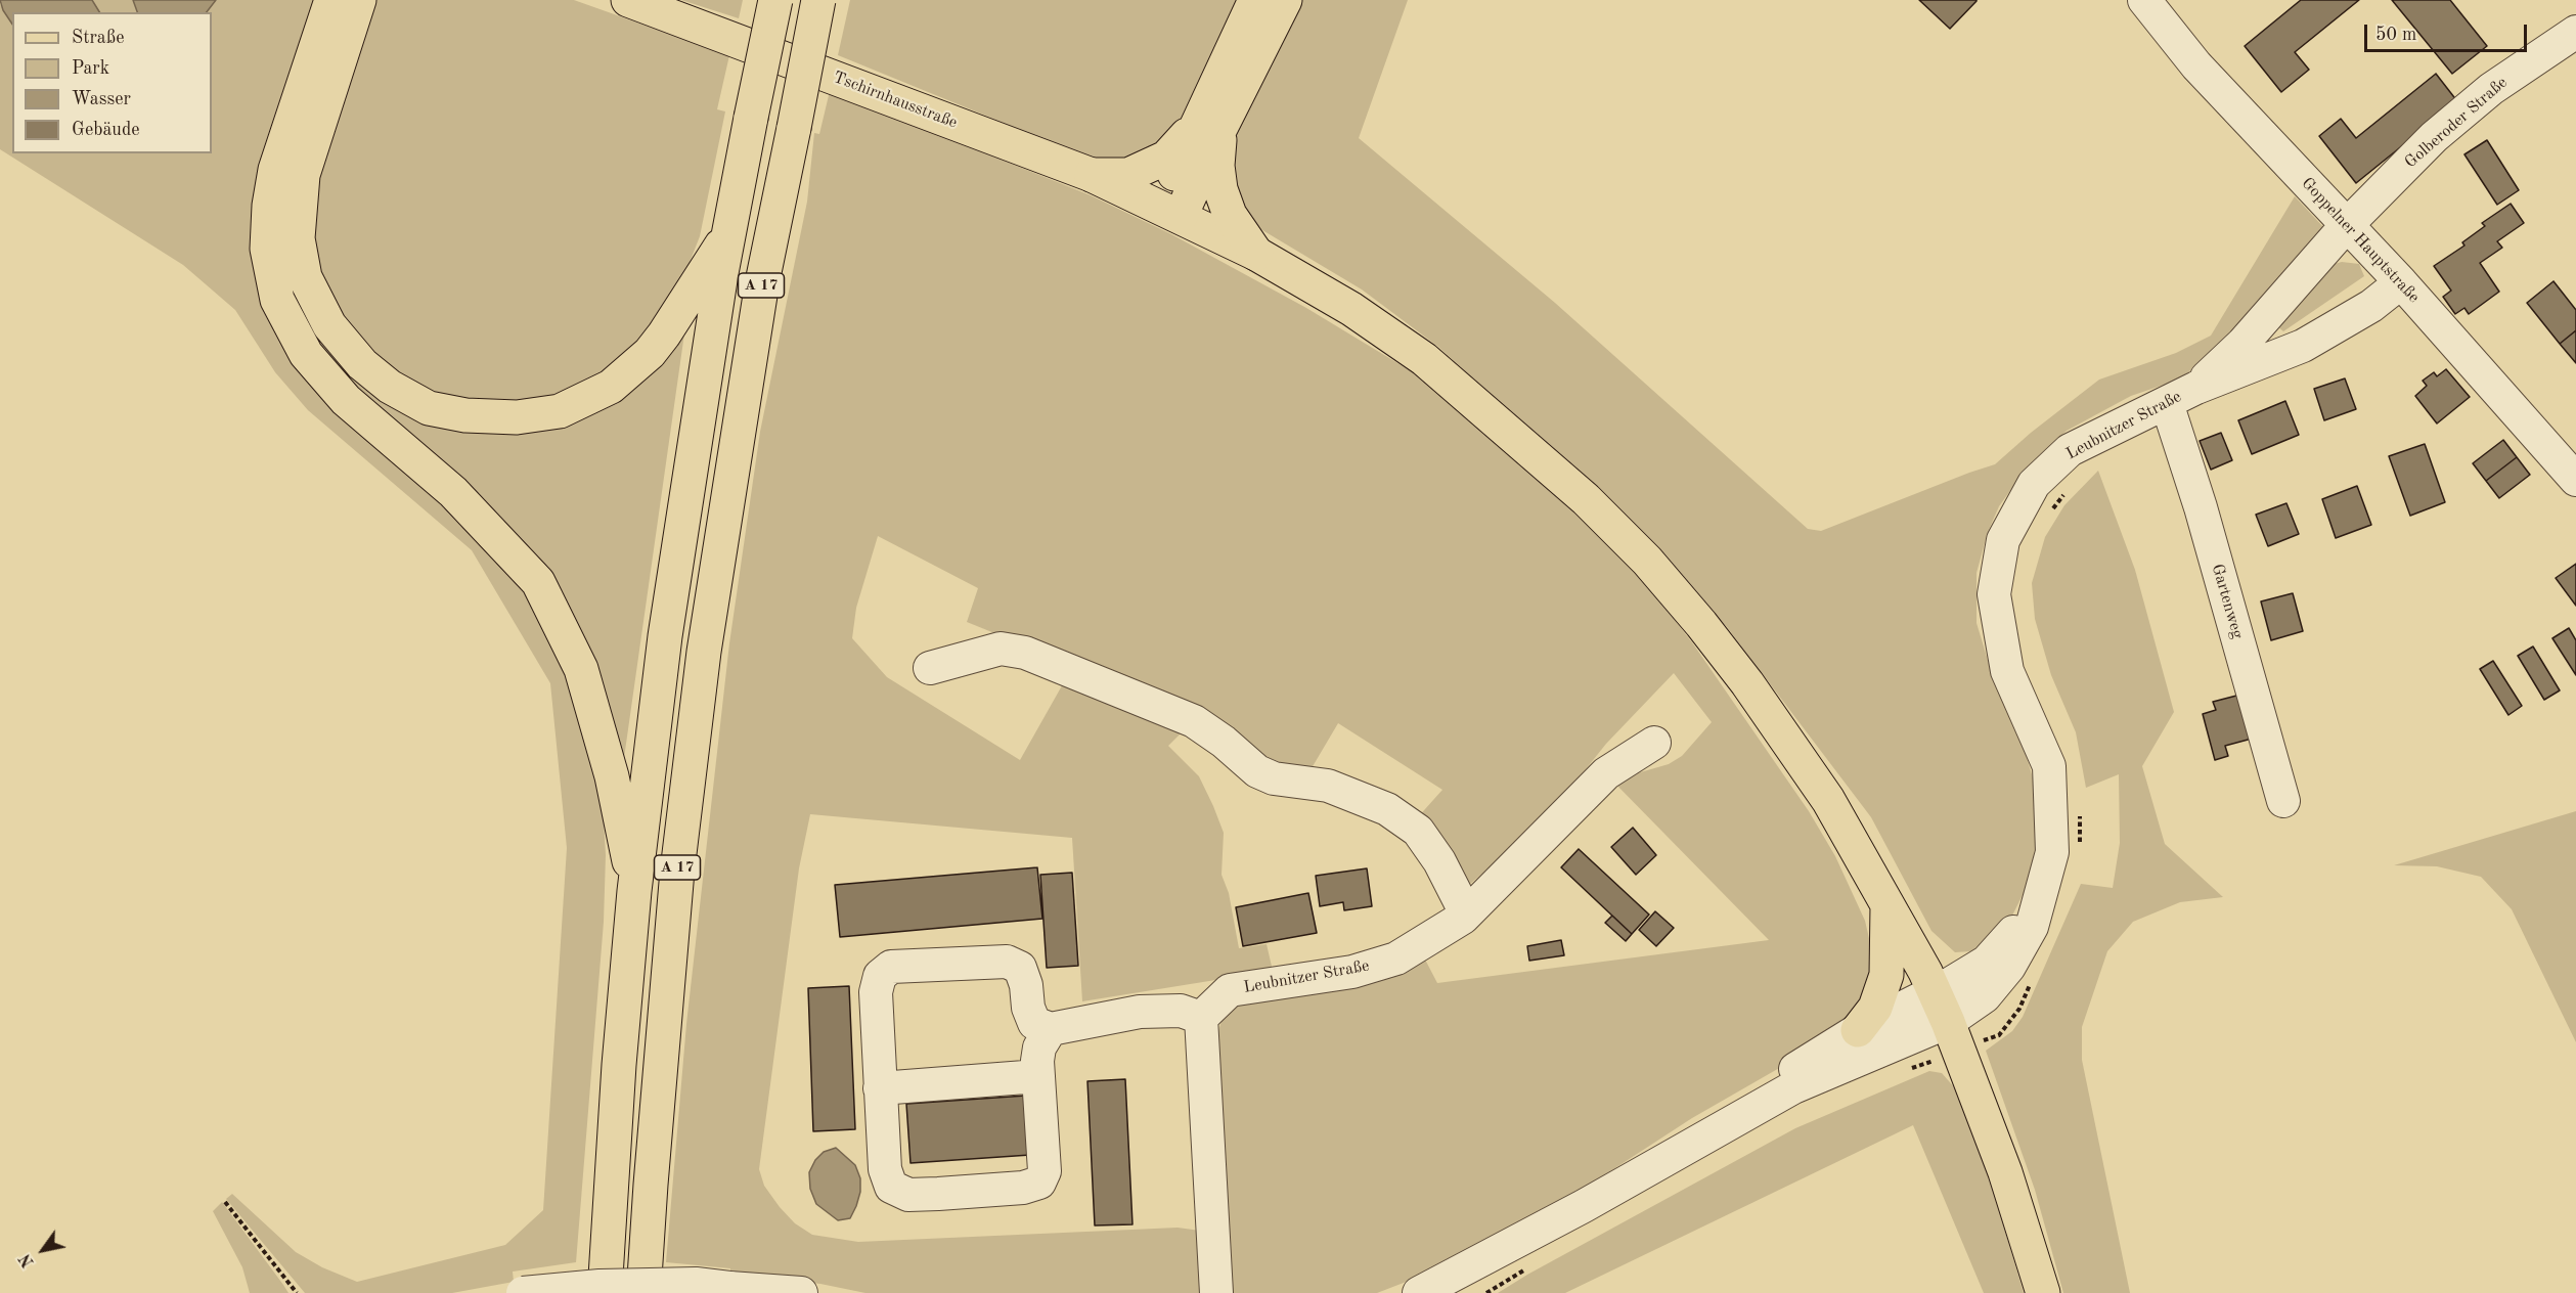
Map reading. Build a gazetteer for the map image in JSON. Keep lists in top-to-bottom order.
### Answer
{
  "streets": {
    "main road": ["Tschirnhausstraße", "A 17"],
    "street": [
      "Golberoder Straße",
      "Goppelner Hauptstraße",
      "Leubnitzer Straße",
      "Gartenweg"
    ]
  },
  "crossings": [
    ["Tschirnhausstraße", "Leubnitzer Straße"],
    ["Golberoder Straße", "Goppelner Hauptstraße"],
    ["Golberoder Straße", "Leubnitzer Straße"],
    ["Goppelner Hauptstraße", "Leubnitzer Straße"],
    ["Leubnitzer Straße", "Gartenweg"]
  ],
  "legend": [
    "Straße",
    "Park",
    "Wasser",
    "Gebäude"
  ],
  "scale_bar": "50 m",
  "north": "bottom left"
}
